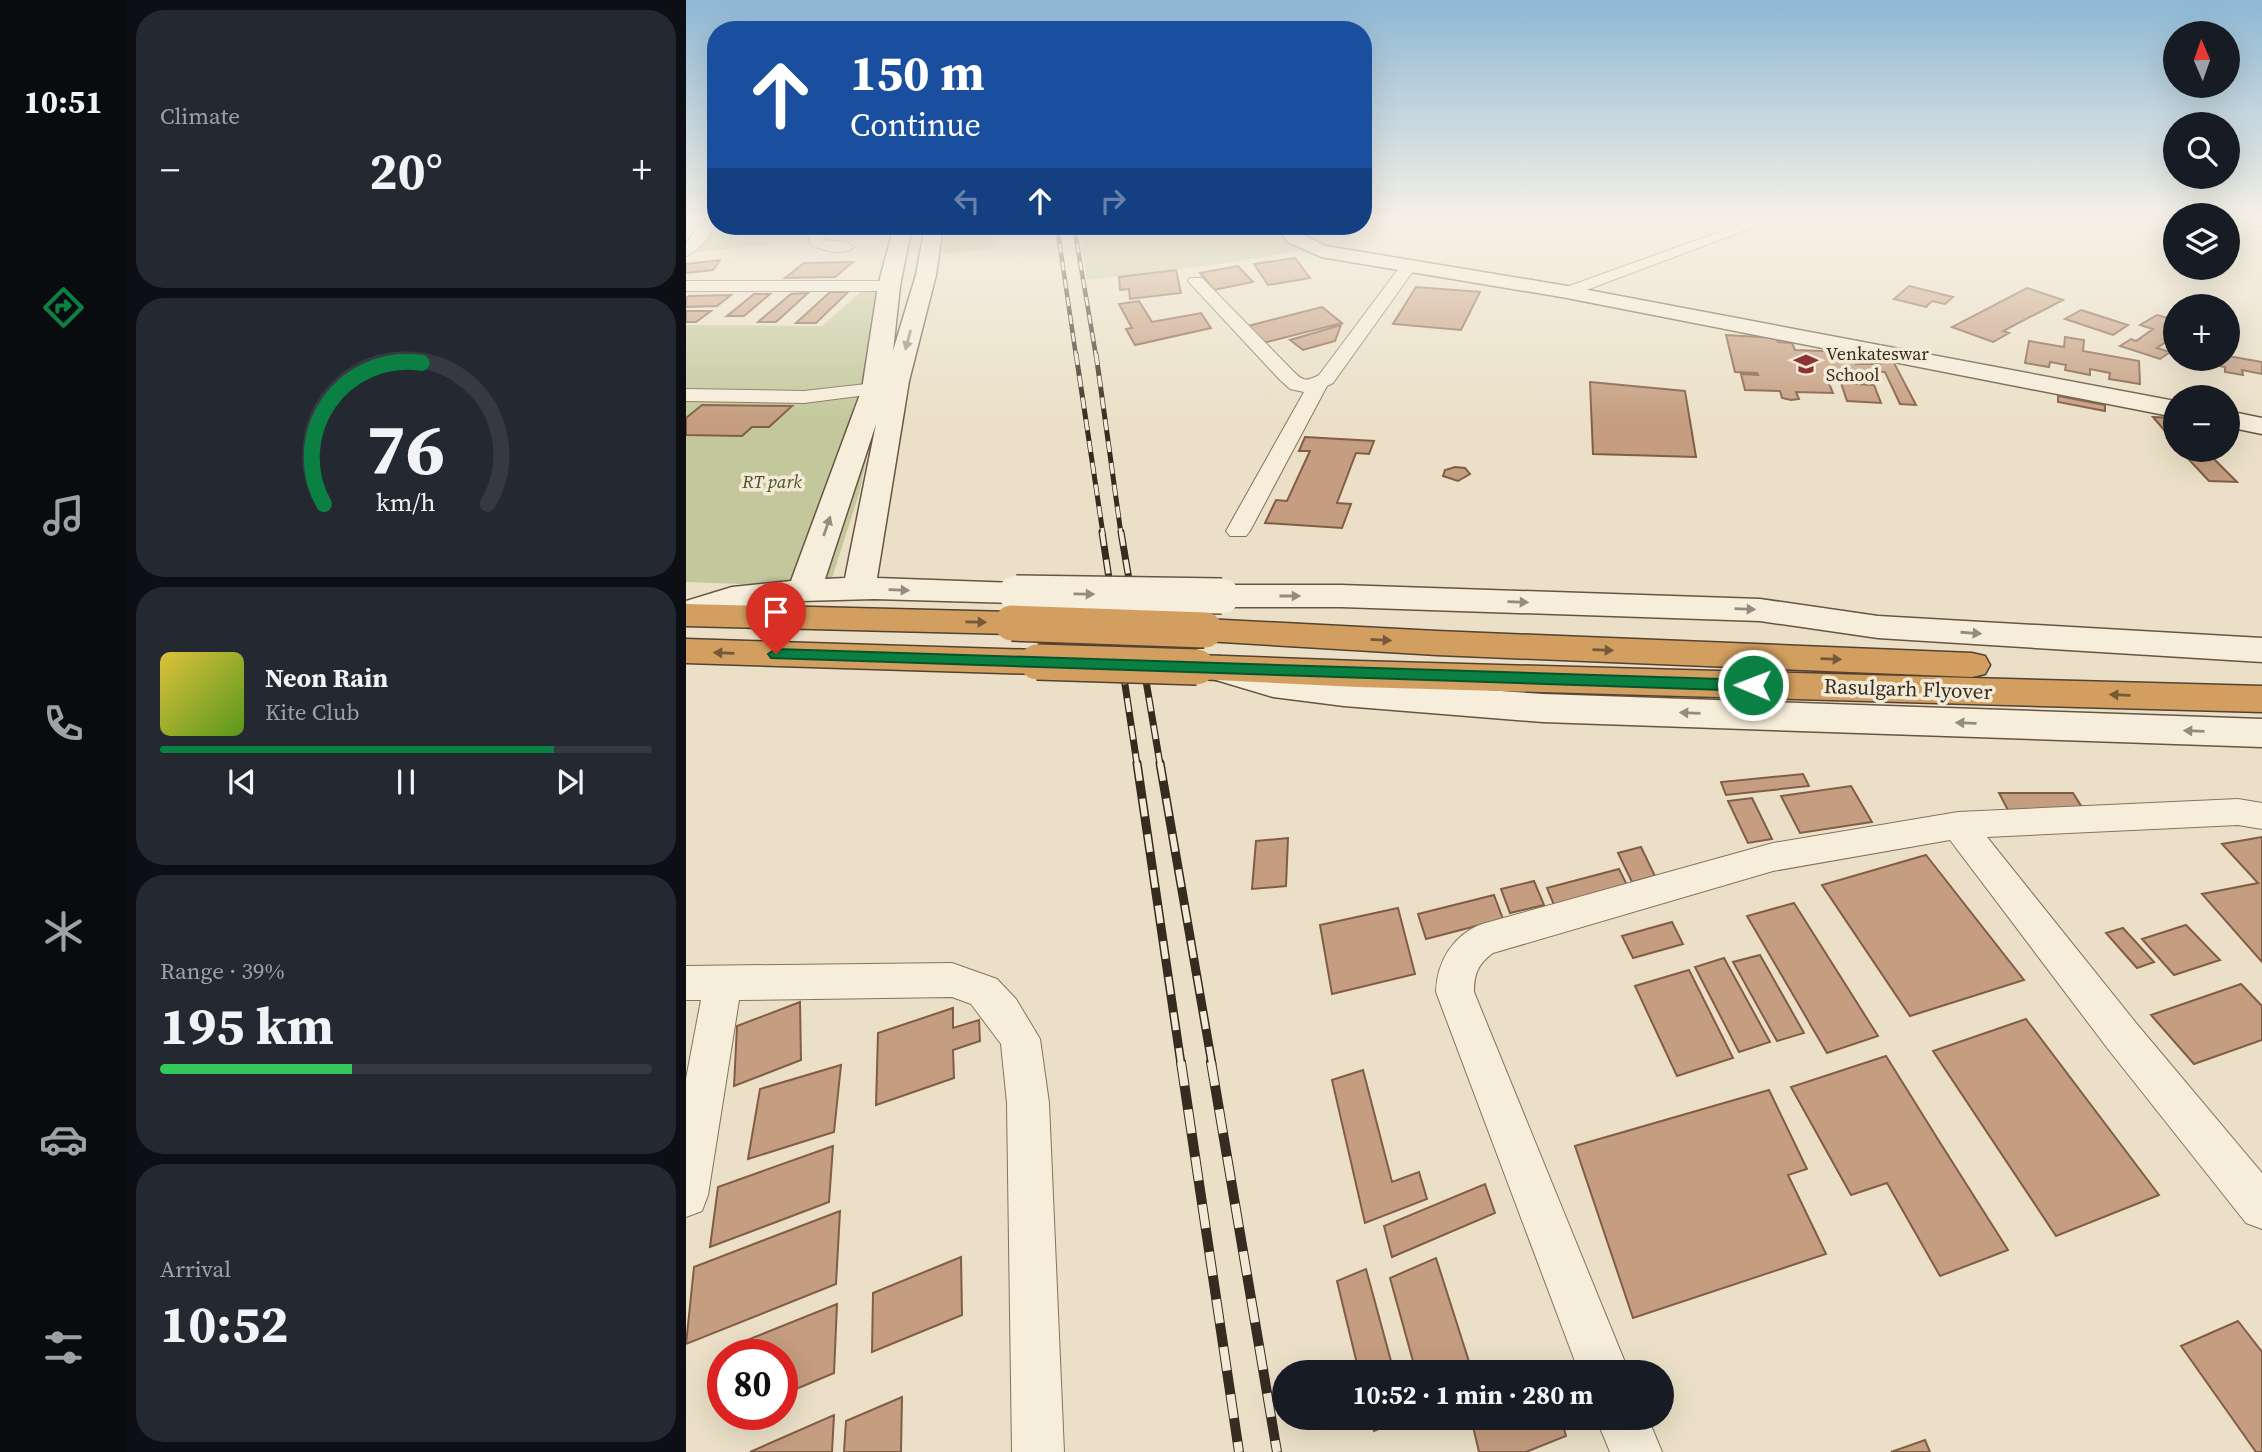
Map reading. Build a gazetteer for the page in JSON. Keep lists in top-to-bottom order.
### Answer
{
  "streets": {
    "highway": ["Rasulgarh Flyover"]
  },
  "parks": ["RT park"],
  "places": {
    "school or university": ["Venkateswar School"]
  },
  "north": "top",
  "page": {
    "tabs": "10:51",
    "tile": [
      "Climate",
      ["Range · 39%", "195 km"],
      ["Arrival", "10:52"]
    ],
    "map_buttons": ["+", "−"],
    "turn": ["150 m", "Continue"],
    "heat": ["−", "20°", "+"],
    "song": ["Neon Rain", "Kite Club"],
    "limit": "80",
    "trip": "10:52 · 1 min · 280 m",
    "gauge": ["76", "km/h"]
  }
}
